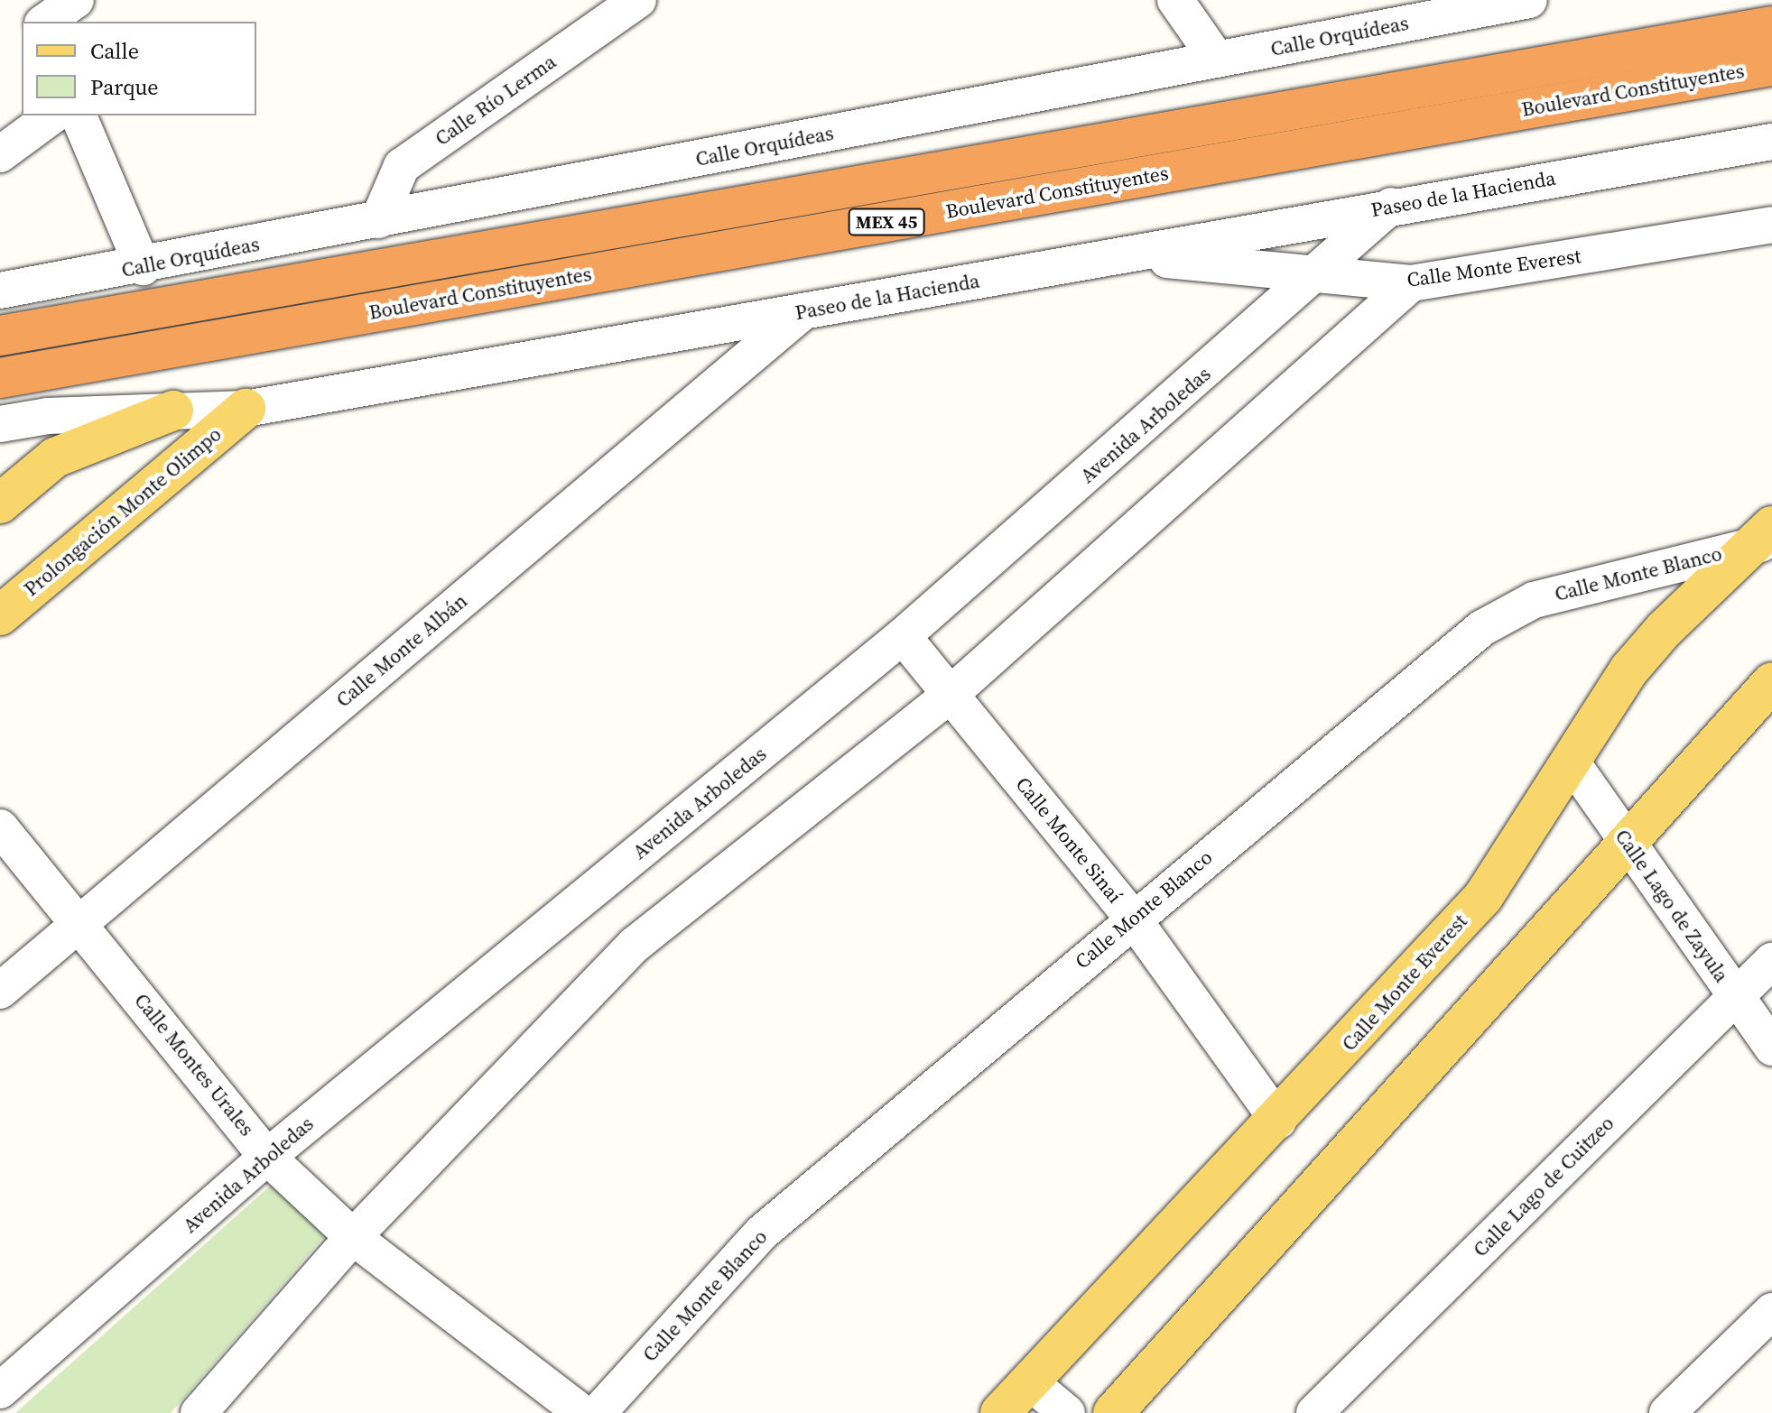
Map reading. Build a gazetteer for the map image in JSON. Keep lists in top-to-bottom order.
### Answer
{
  "streets": {
    "highway": ["Boulevard Constituyentes", "MEX 45"],
    "main road": ["Calle Monte Everest", "Prolongación Monte Olimpo"],
    "street": [
      "Calle Orquídeas",
      "Calle Río Lerma",
      "Paseo de la Hacienda",
      "Avenida Arboledas",
      "Calle Monte Blanco",
      "Calle Monte Albán",
      "Calle Monte Sinaí",
      "Calle Lago de Zayula",
      "Calle Montes Urales",
      "Calle Lago de Cuitzeo"
    ]
  },
  "crossings": [
    ["Calle Orquídeas", "Calle Río Lerma"],
    ["Paseo de la Hacienda", "Calle Monte Everest"],
    ["Paseo de la Hacienda", "Avenida Arboledas"],
    ["Paseo de la Hacienda", "Prolongación Monte Olimpo"],
    ["Paseo de la Hacienda", "Calle Monte Albán"],
    ["Calle Monte Everest", "Avenida Arboledas"],
    ["Calle Monte Everest", "Calle Monte Blanco"],
    ["Calle Monte Everest", "Calle Monte Sinaí"],
    ["Calle Monte Everest", "Calle Lago de Zayula"],
    ["Avenida Arboledas", "Calle Monte Sinaí"],
    ["Avenida Arboledas", "Calle Montes Urales"],
    ["Calle Monte Blanco", "Calle Monte Sinaí"],
    ["Calle Monte Albán", "Calle Montes Urales"],
    ["Calle Lago de Zayula", "Calle Lago de Cuitzeo"]
  ],
  "legend": ["Calle", "Parque"]
}
